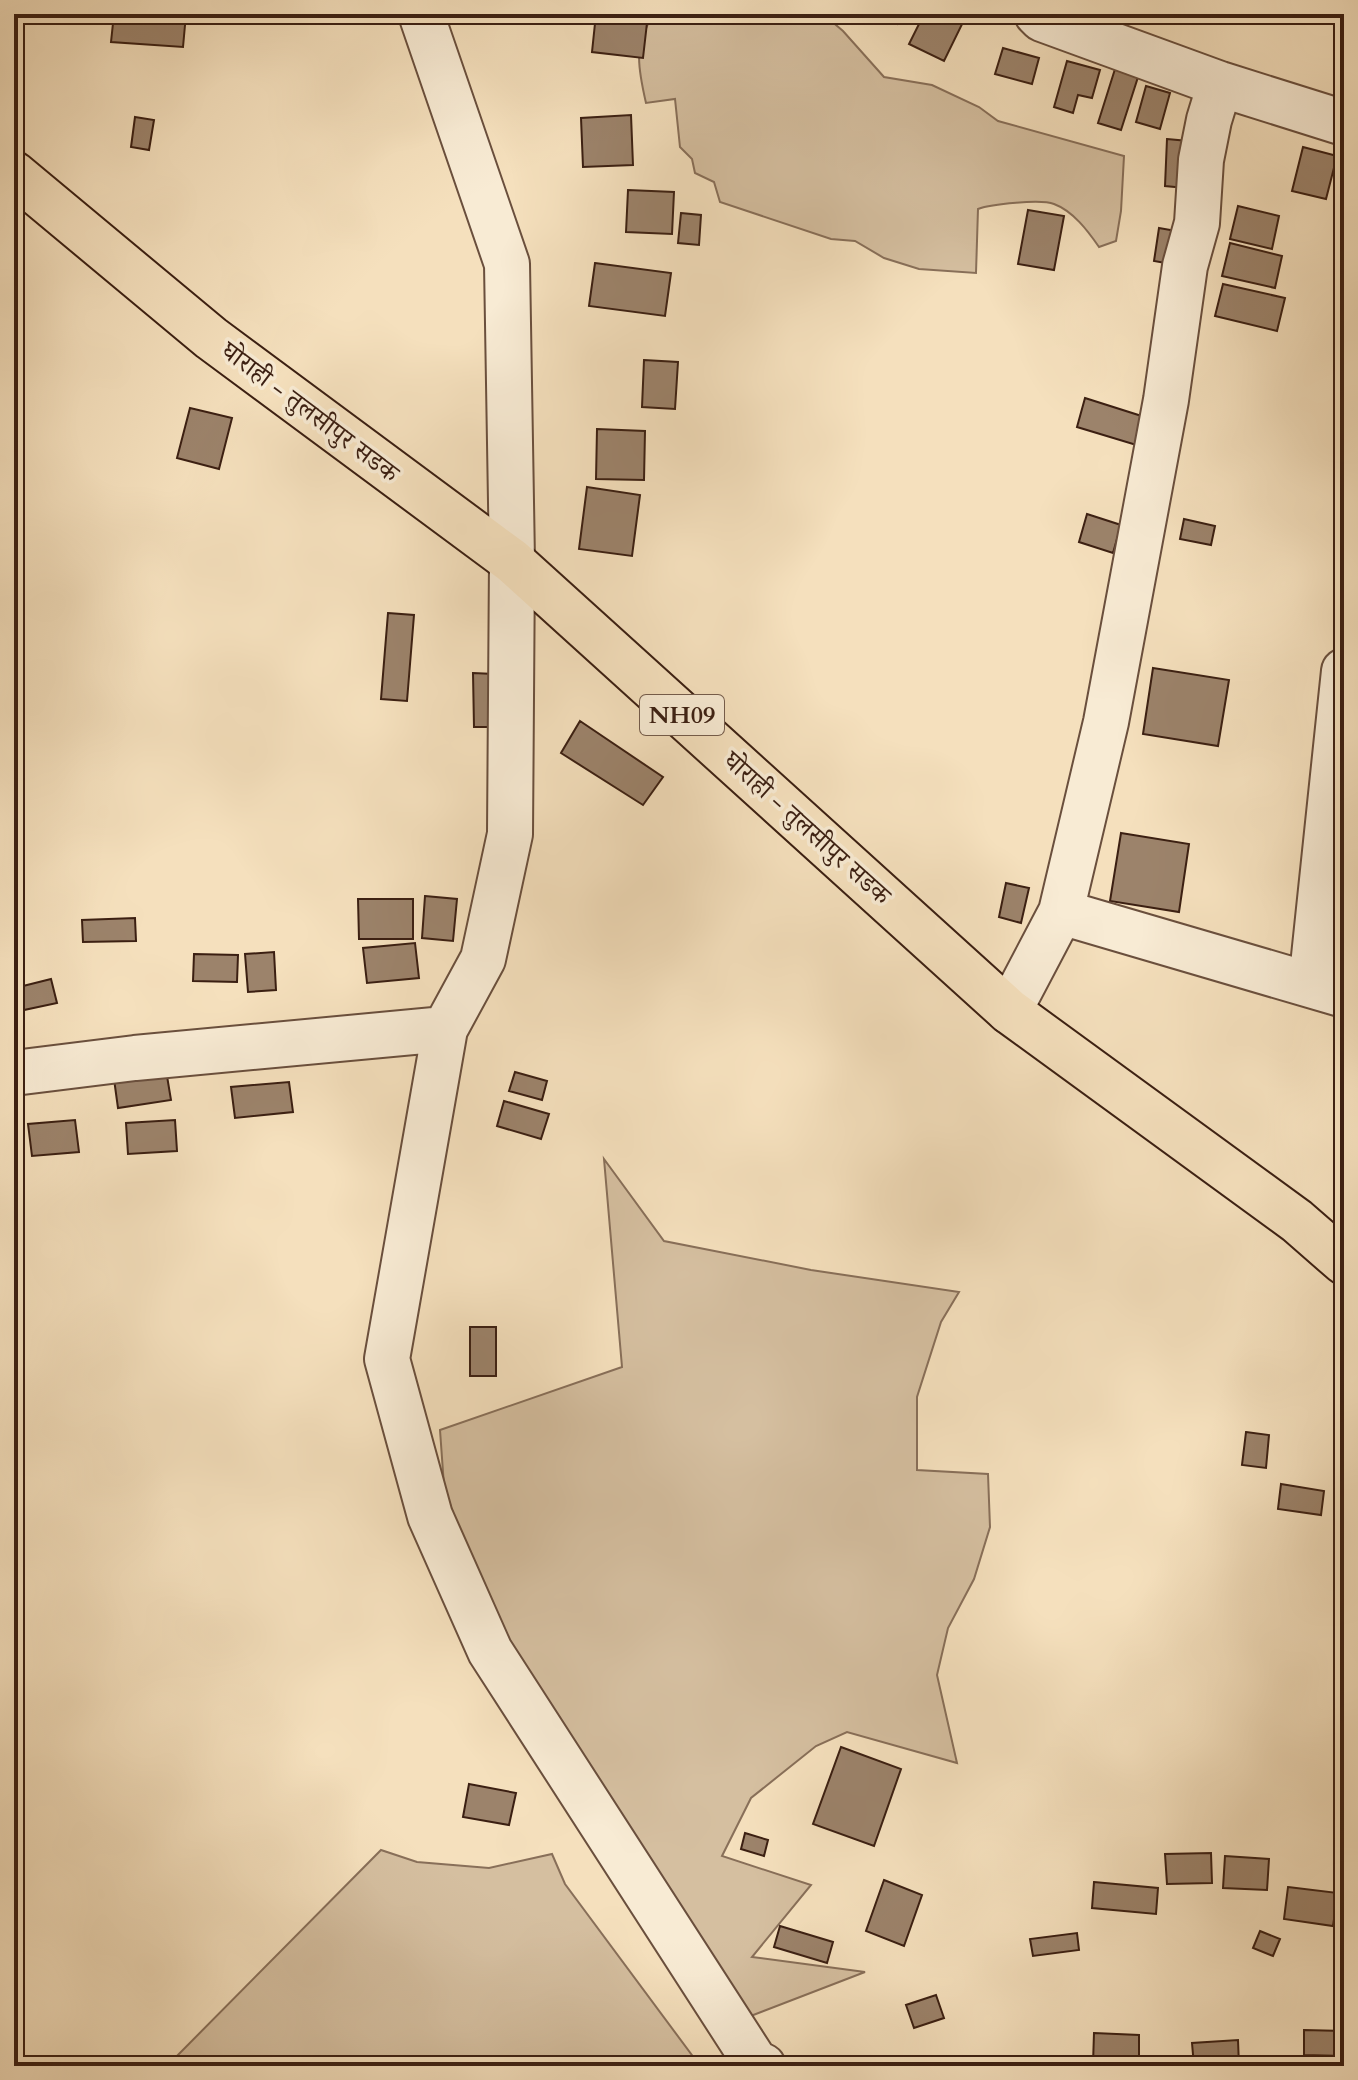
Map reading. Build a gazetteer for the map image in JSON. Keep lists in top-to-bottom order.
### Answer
{
  "streets": {
    "main road": ["घोराही - तुलसीपुर सडक", "NH09"]
  }
}
